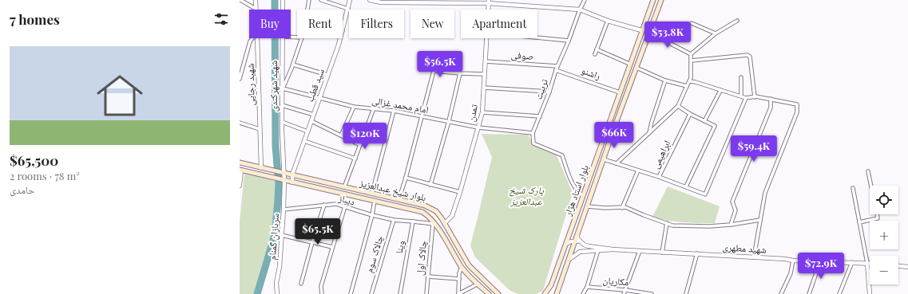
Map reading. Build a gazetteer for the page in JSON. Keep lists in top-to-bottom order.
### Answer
{
  "streets": {
    "main road": ["بلوار شیخ عبدالعزیز", "بلوار استاد هژار"],
    "street": [
      "صوفی",
      "راشنو",
      "شهید رجایی",
      "سید قطب",
      "شهید شهرکندی",
      "تربیت",
      "امام محمد غزالی",
      "تمدن",
      "ابراهیمی",
      "دیباز",
      "سربازان گمنام",
      "وینا",
      "شهید مطهری",
      "چالاک سوم",
      "چالاک اول",
      "مکاریان"
    ]
  },
  "crossings": [
    ["صوفی", "راشنو"],
    ["صوفی", "تربیت"],
    ["صوفی", "تمدن"],
    ["راشنو", "تربیت"],
    ["راشنو", "بلوار استاد هژار"],
    ["شهید رجایی", "بلوار شیخ عبدالعزیز"],
    ["سید قطب", "امام محمد غزالی"],
    ["سید قطب", "بلوار شیخ عبدالعزیز"],
    ["شهید شهرکندی", "امام محمد غزالی"],
    ["شهید شهرکندی", "بلوار شیخ عبدالعزیز"],
    ["شهید شهرکندی", "سربازان گمنام"],
    ["امام محمد غزالی", "تمدن"],
    ["تمدن", "بلوار شیخ عبدالعزیز"],
    ["بلوار شیخ عبدالعزیز", "سربازان گمنام"],
    ["بلوار شیخ عبدالعزیز", "چالاک اول"],
    ["دیباز", "سربازان گمنام"],
    ["دیباز", "چالاک سوم"]
  ],
  "parks": ["پارک شیخ عبدالعزیز"],
  "page": {
    "heading": "7 homes",
    "chip": [
      "Buy",
      "Rent",
      "Filters",
      "New",
      "Apartment"
    ],
    "price": [
      "$53.8K",
      "$56.5K",
      "$66K",
      "$120K",
      "$59.4K",
      "$65.5K",
      "$72.9K"
    ],
    "list": [
      {
        "name": "$65,500",
        "note": "2 rooms · 78 m² · حامدی"
      }
    ],
    "map_buttons": ["+", "−"]
  }
}
